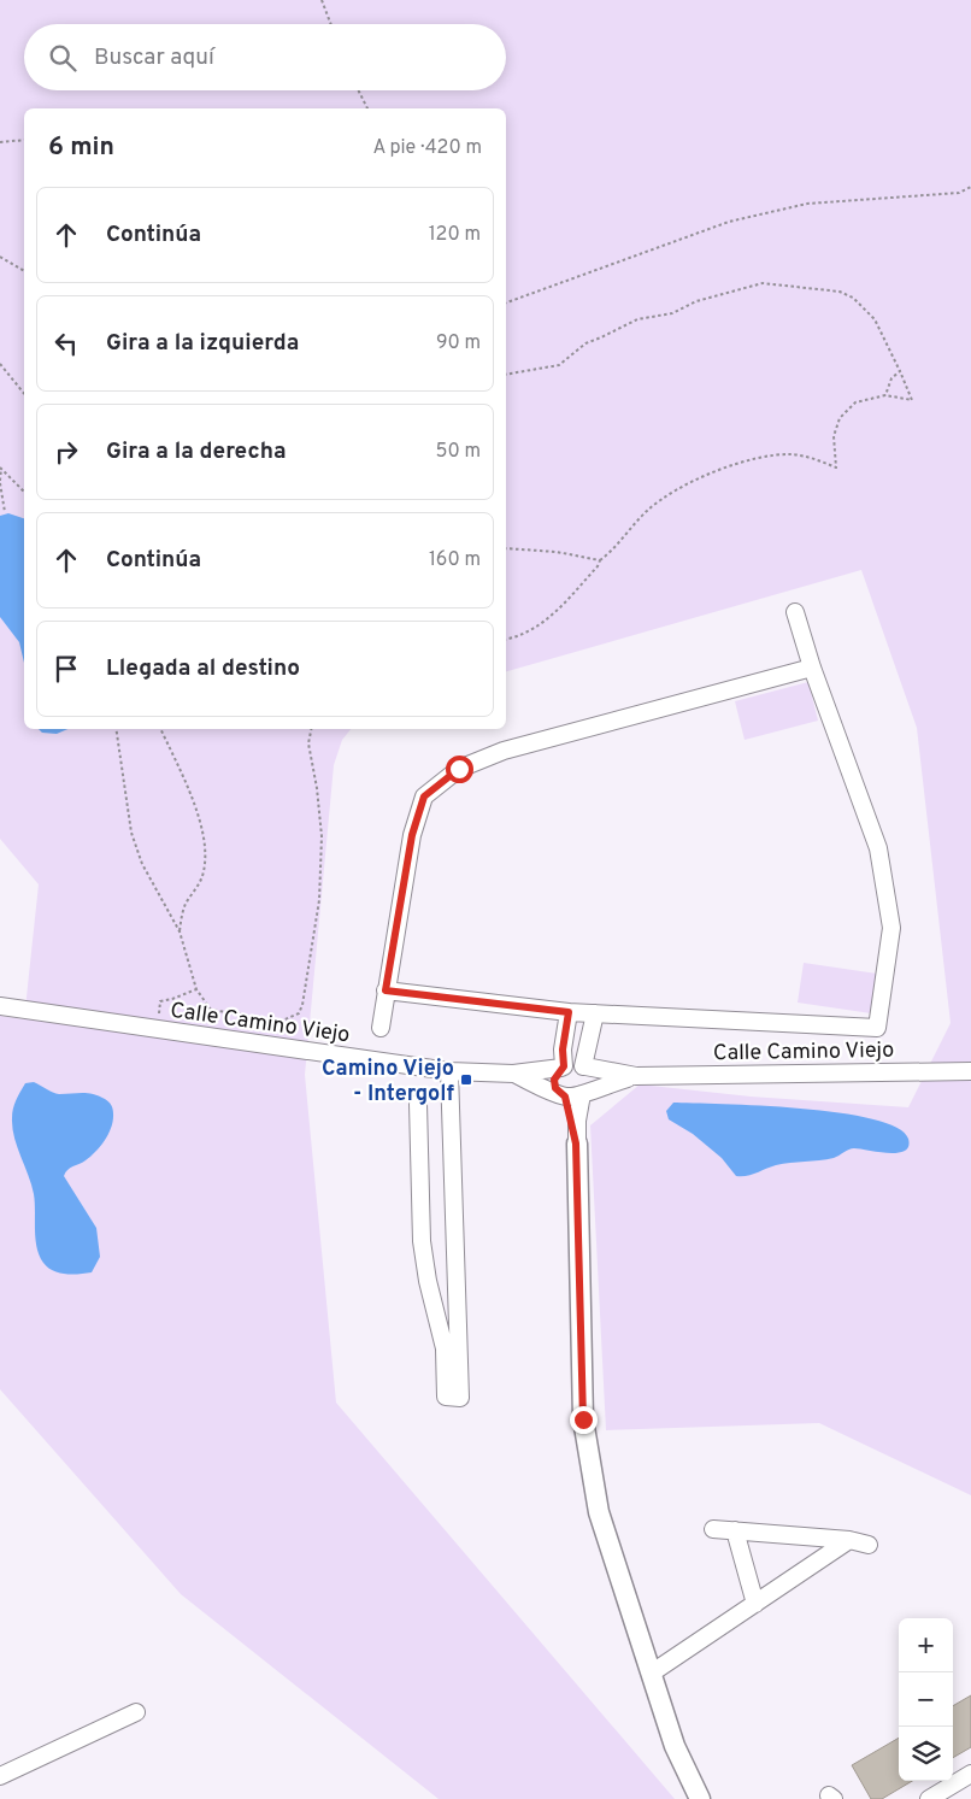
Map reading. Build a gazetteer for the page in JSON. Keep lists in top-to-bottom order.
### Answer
{
  "streets": {
    "street": ["Calle Camino Viejo"]
  },
  "places": {
    "transit": ["Camino Viejo - Intergolf"]
  },
  "page": {
    "search": "Buscar aquí",
    "heading": ["6 min", "A pie · 420 m"],
    "list": [
      ["Continúa", "120 m"],
      ["Gira a la izquierda", "90 m"],
      ["Gira a la derecha", "50 m"],
      ["Continúa", "160 m"],
      "Llegada al destino"
    ],
    "map_buttons": ["+", "−"]
  }
}
